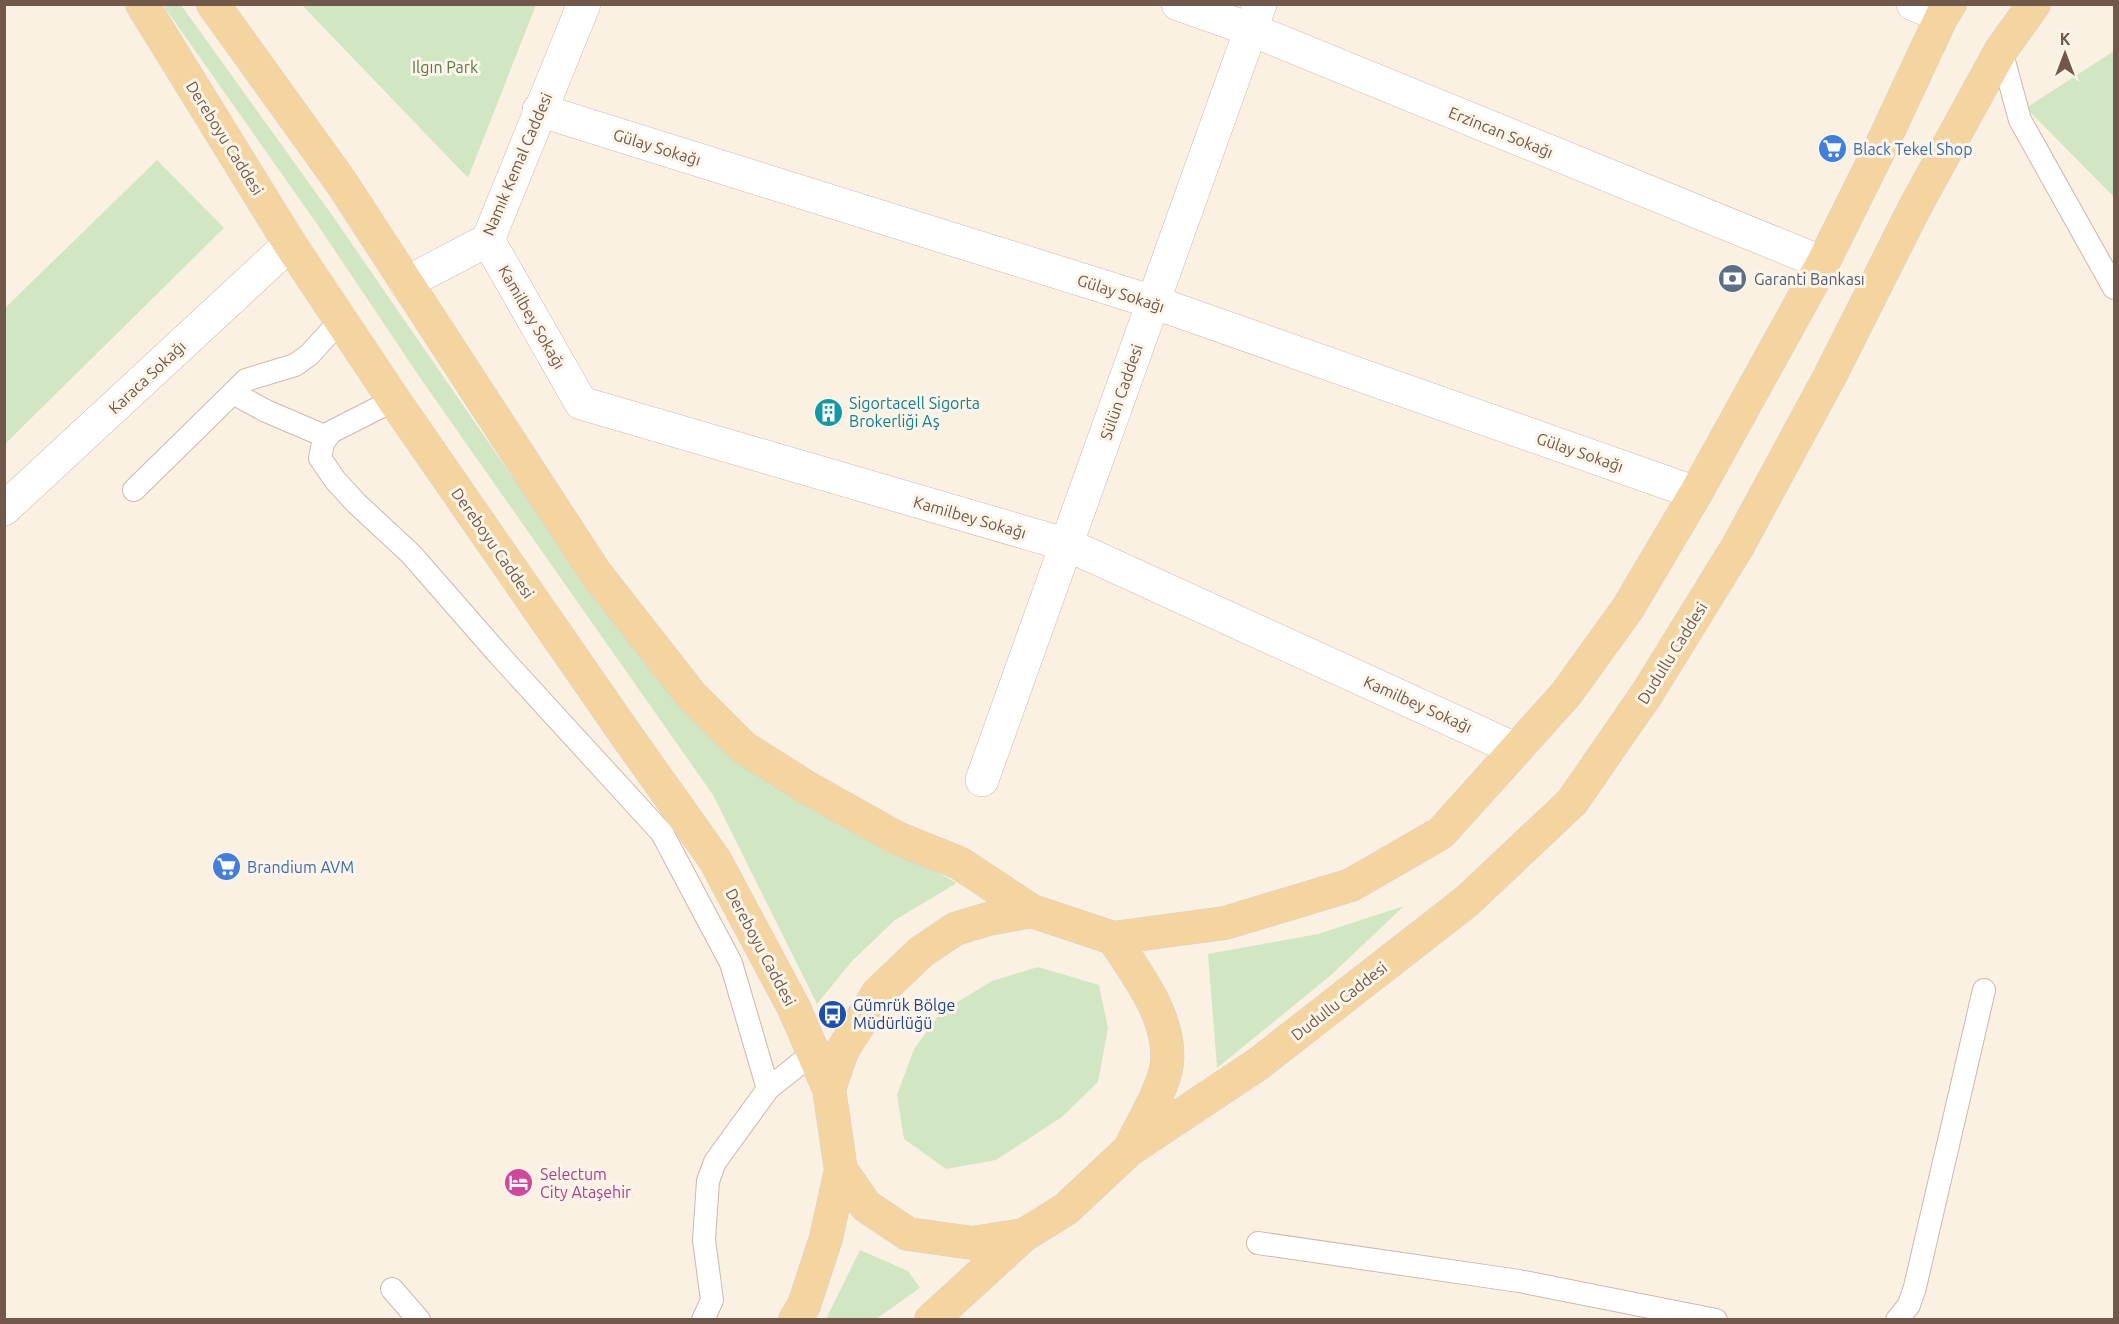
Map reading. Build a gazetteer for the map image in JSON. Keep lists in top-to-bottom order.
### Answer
{
  "streets": {
    "main road": ["Dereboyu Caddesi", "Dudullu Caddesi"],
    "street": [
      "Erzincan Sokağı",
      "Gülay Sokağı",
      "Namık Kemal Caddesi",
      "Kamilbey Sokağı",
      "Karaca Sokağı",
      "Sülün Caddesi"
    ]
  },
  "crossings": [
    ["Erzincan Sokağı", "Sülün Caddesi"],
    ["Erzincan Sokağı", "Dudullu Caddesi"],
    ["Dereboyu Caddesi", "Karaca Sokağı"],
    ["Dereboyu Caddesi", "Dudullu Caddesi"],
    ["Gülay Sokağı", "Namık Kemal Caddesi"],
    ["Gülay Sokağı", "Sülün Caddesi"],
    ["Gülay Sokağı", "Dudullu Caddesi"],
    ["Namık Kemal Caddesi", "Kamilbey Sokağı"],
    ["Kamilbey Sokağı", "Sülün Caddesi"],
    ["Kamilbey Sokağı", "Dudullu Caddesi"]
  ],
  "parks": ["Ilgın Park"],
  "places": {
    "supermarket": ["Black Tekel Shop", "Brandium AVM"],
    "bank": ["Garanti Bankası"],
    "building": ["Sigortacell Sigorta Brokerliği Aş"],
    "bus stop": ["Gümrük Bölge Müdürlüğü"],
    "hotel": ["Selectum City Ataşehir"]
  },
  "north": "top"
}
